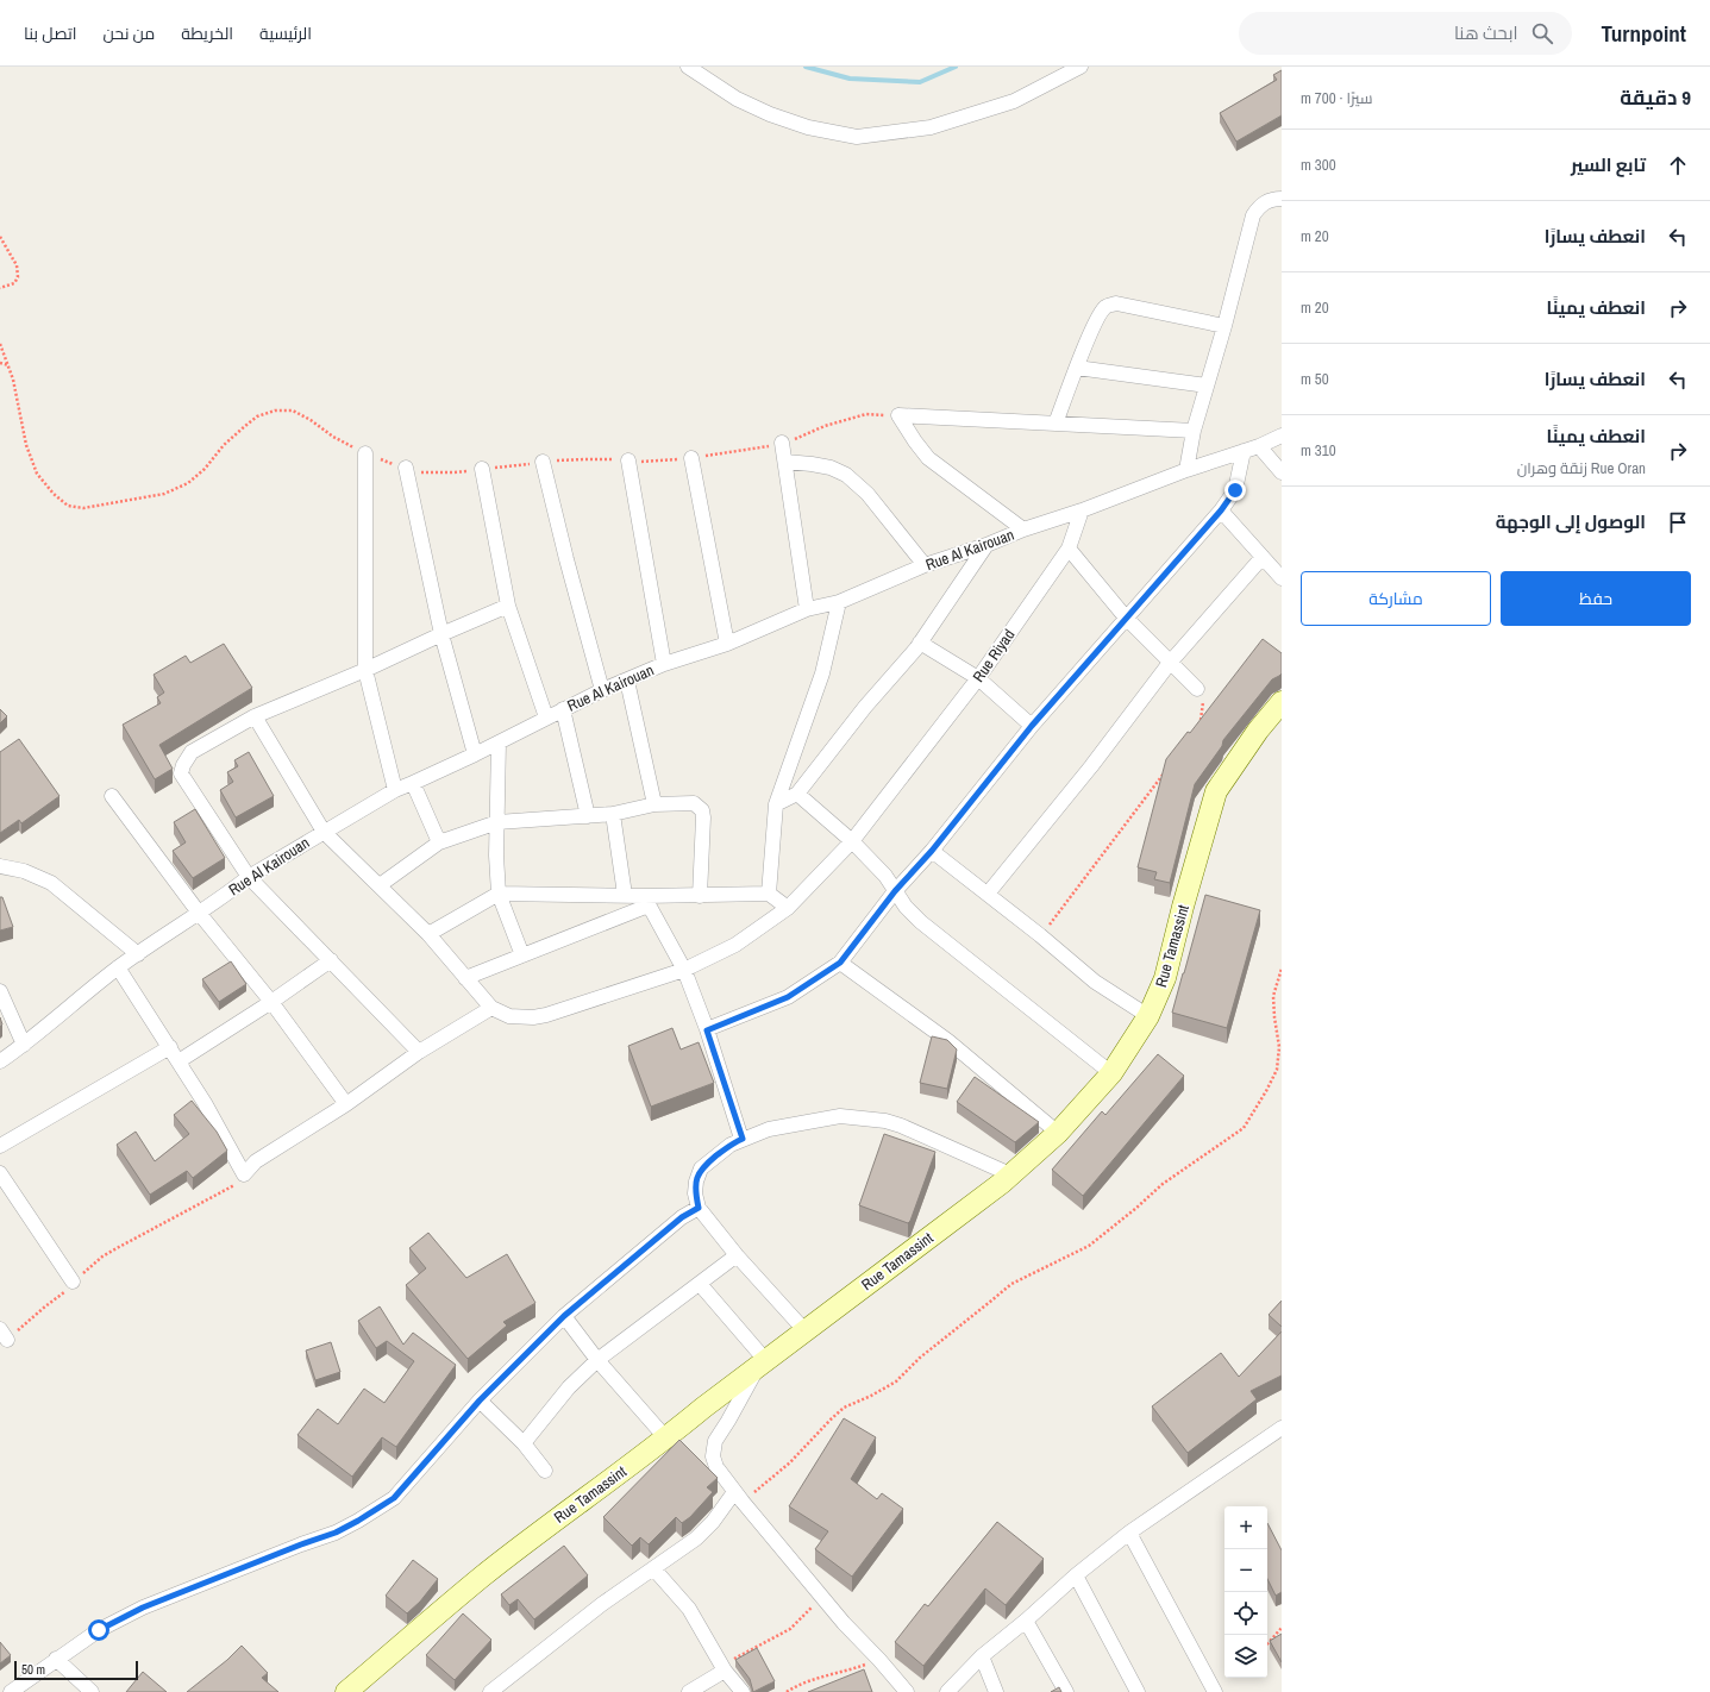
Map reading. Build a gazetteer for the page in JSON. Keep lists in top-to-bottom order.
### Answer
{
  "streets": {
    "main road": ["Rue Tamassint"],
    "street": ["Rue Al Kairouan", "Rue Riyad"]
  },
  "crossings": [
    ["Rue Al Kairouan", "Rue Riyad"]
  ],
  "scale_bar": "50 m",
  "page": {
    "header": "Turnpoint",
    "search": "ابحث هنا",
    "nav": [
      "الرئيسية",
      "الخريطة",
      "من نحن",
      "اتصل بنا"
    ],
    "heading": ["9 دقيقة", "سيرًا · 700 m"],
    "list": [
      ["تابع السير", "300 m"],
      ["انعطف يسارًا", "20 m"],
      ["انعطف يمينًا", "20 m"],
      ["انعطف يسارًا", "50 m"],
      ["انعطف يمينًا", "Rue Oran زنقة وهران", "310 m"],
      "الوصول إلى الوجهة"
    ],
    "buttons": ["حفظ", "مشاركة"],
    "map_buttons": ["+", "−"],
    "scale": "50 m"
  }
}
